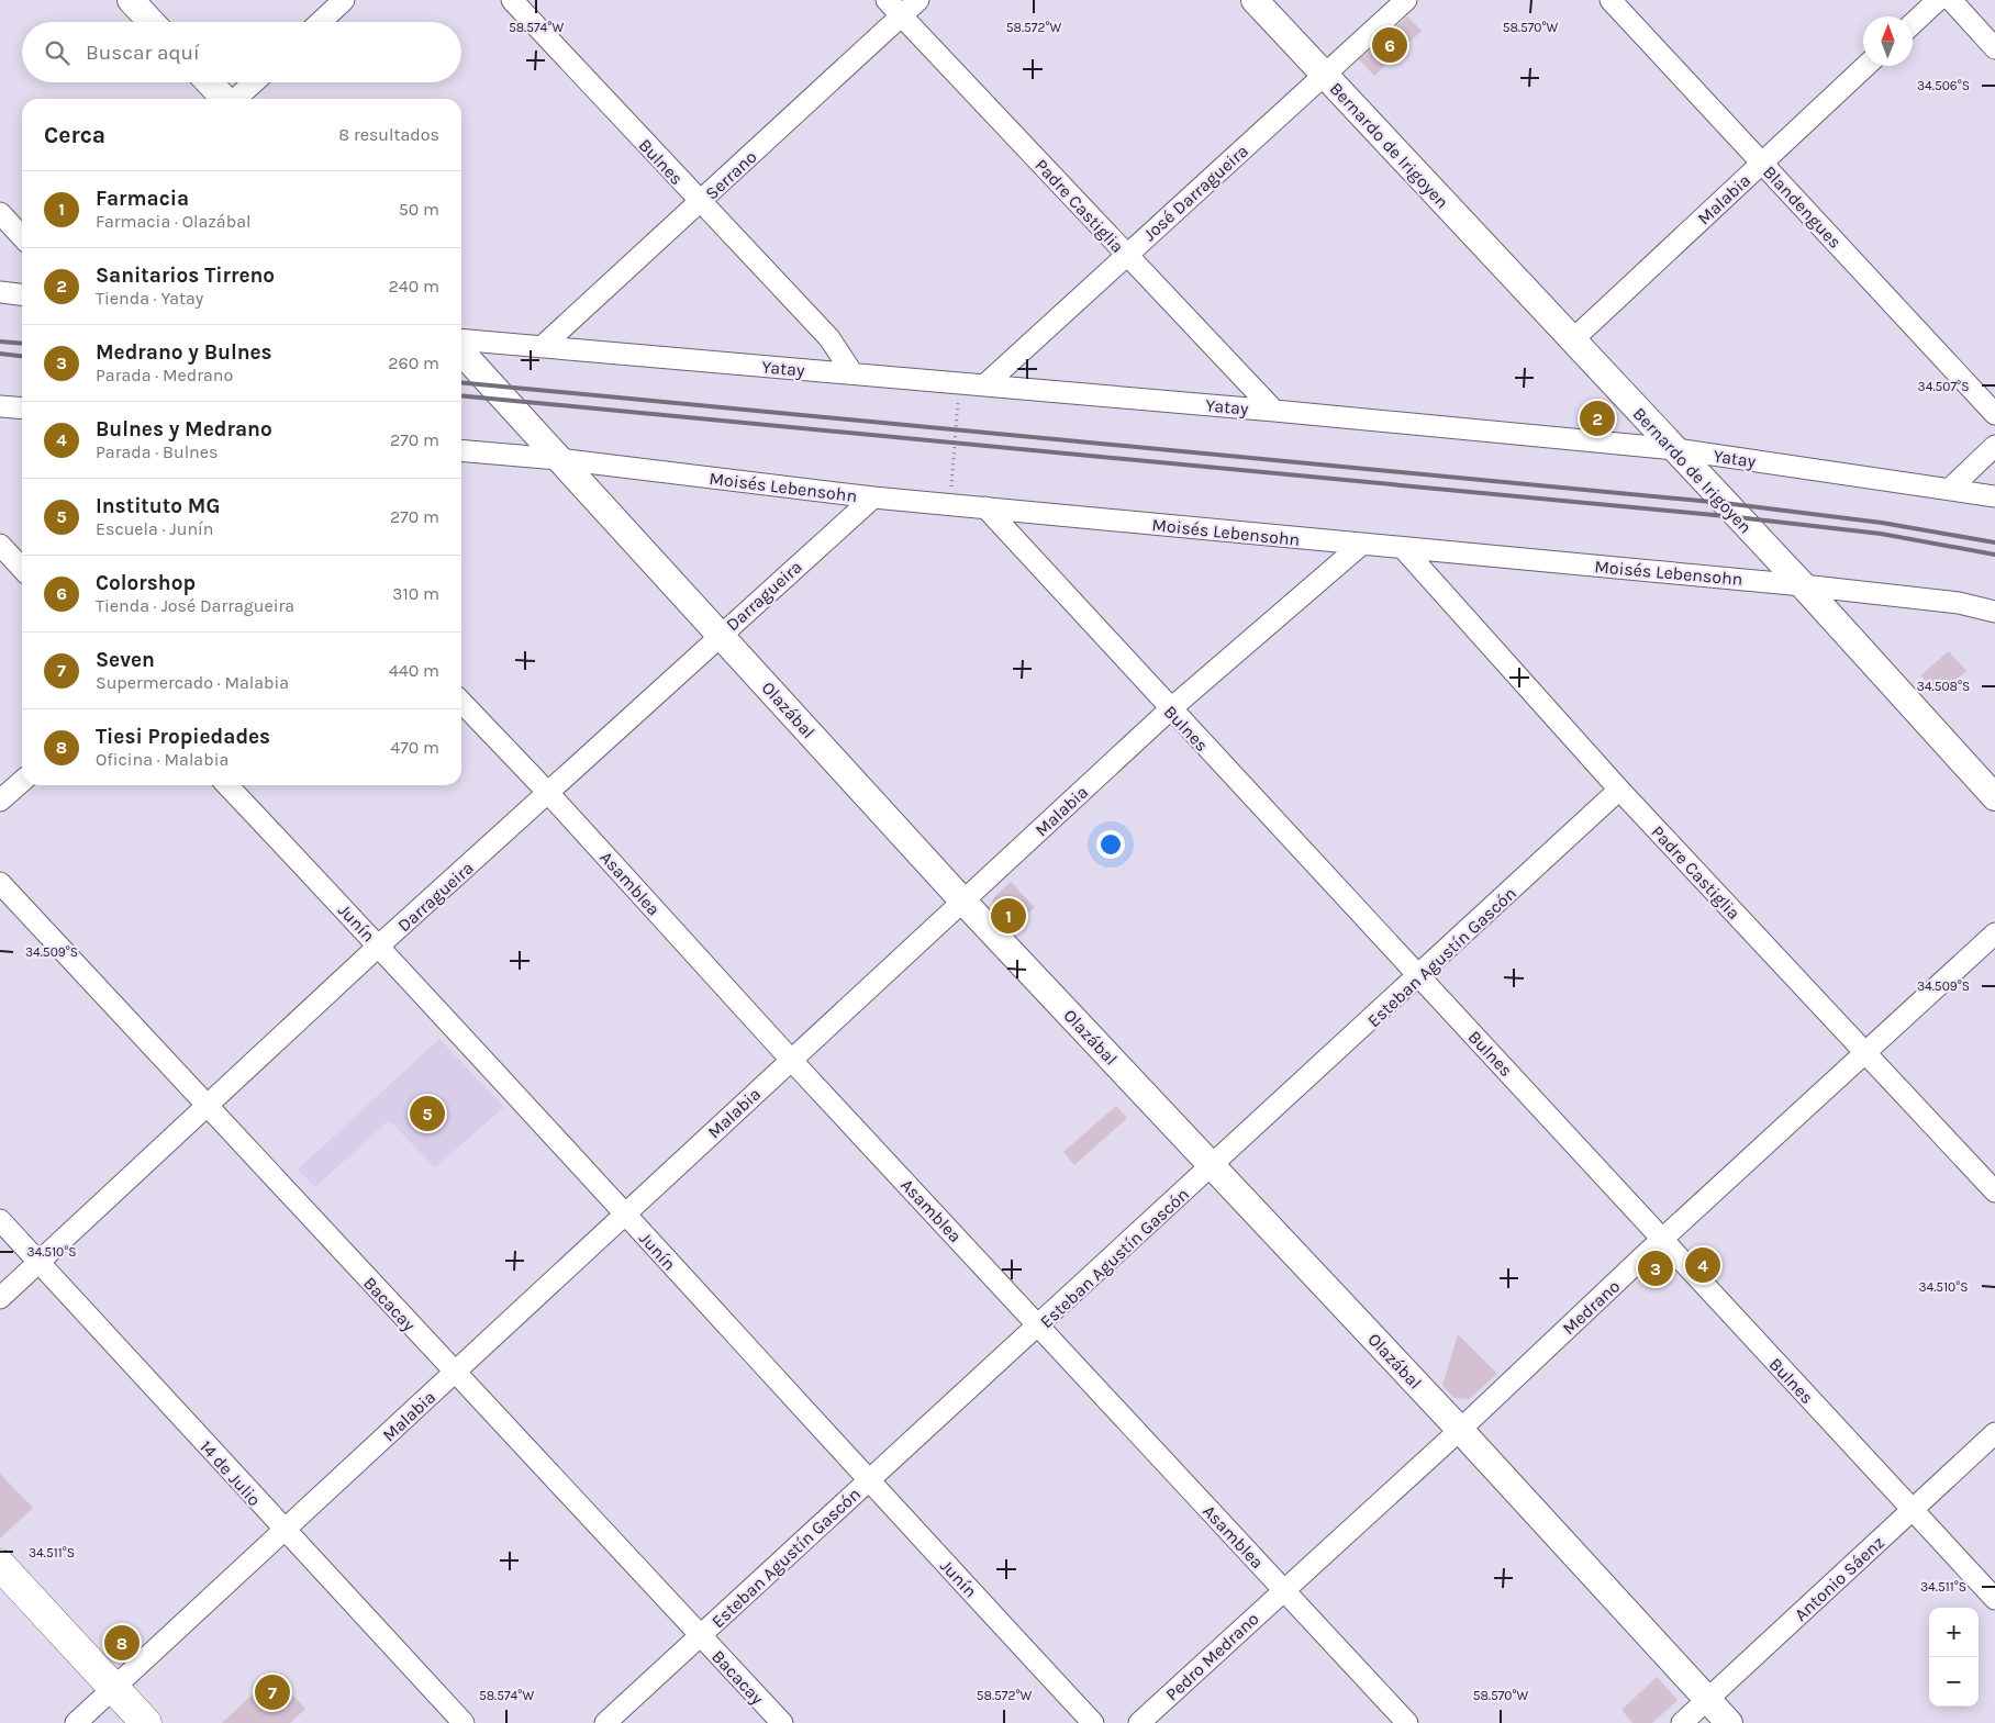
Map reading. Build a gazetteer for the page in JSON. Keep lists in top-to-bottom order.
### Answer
{
  "streets": {
    "street": [
      "Bernardo de Irigoyen",
      "Bulnes",
      "Serrano",
      "José Darragueira",
      "Malabia",
      "Padre Castiglia",
      "Blandengues",
      "Yatay",
      "Moisés Lebensohn",
      "Darragueira",
      "Olazábal",
      "Asamblea",
      "Junín",
      "Esteban Agustín Gascón",
      "Bacacay",
      "Medrano",
      "14 de Julio",
      "Antonio Sáenz",
      "Pedro Medrano"
    ]
  },
  "crossings": [
    ["Bernardo de Irigoyen", "José Darragueira"],
    ["Bernardo de Irigoyen", "Malabia"],
    ["Bernardo de Irigoyen", "Yatay"],
    ["Bernardo de Irigoyen", "Moisés Lebensohn"],
    ["Bulnes", "Serrano"],
    ["Bulnes", "Malabia"],
    ["Bulnes", "Yatay"],
    ["Bulnes", "Moisés Lebensohn"],
    ["Bulnes", "Esteban Agustín Gascón"],
    ["Bulnes", "Medrano"],
    ["Bulnes", "Antonio Sáenz"],
    ["Serrano", "Padre Castiglia"],
    ["Serrano", "Yatay"],
    ["José Darragueira", "Padre Castiglia"],
    ["José Darragueira", "Yatay"],
    ["Malabia", "Blandengues"],
    ["Malabia", "Moisés Lebensohn"],
    ["Malabia", "Olazábal"],
    ["Malabia", "Asamblea"],
    ["Malabia", "Junín"],
    ["Malabia", "Bacacay"],
    ["Malabia", "14 de Julio"],
    ["Padre Castiglia", "Yatay"],
    ["Padre Castiglia", "Moisés Lebensohn"],
    ["Padre Castiglia", "Esteban Agustín Gascón"],
    ["Padre Castiglia", "Medrano"],
    ["Moisés Lebensohn", "Darragueira"],
    ["Moisés Lebensohn", "Olazábal"],
    ["Darragueira", "Olazábal"],
    ["Darragueira", "Asamblea"],
    ["Darragueira", "Junín"],
    ["Darragueira", "Bacacay"],
    ["Darragueira", "14 de Julio"],
    ["Olazábal", "Esteban Agustín Gascón"],
    ["Olazábal", "Medrano"],
    ["Olazábal", "Antonio Sáenz"],
    ["Asamblea", "Esteban Agustín Gascón"],
    ["Asamblea", "Medrano"],
    ["Asamblea", "Pedro Medrano"],
    ["Junín", "Esteban Agustín Gascón"],
    ["Esteban Agustín Gascón", "Bacacay"],
    ["Medrano", "Pedro Medrano"]
  ],
  "north": "top",
  "page": {
    "search": "Buscar aquí",
    "pins": [
      "6",
      "2",
      "1",
      "5",
      "4",
      "3",
      "8",
      "7"
    ],
    "heading": ["Cerca", "8 resultados"],
    "list": [
      {
        "mark": "1",
        "name": "Farmacia",
        "note": "Farmacia · Olazábal",
        "value": "50 m"
      },
      {
        "mark": "2",
        "name": "Sanitarios Tirreno",
        "note": "Tienda · Yatay",
        "value": "240 m"
      },
      {
        "mark": "3",
        "name": "Medrano y Bulnes",
        "note": "Parada · Medrano",
        "value": "260 m"
      },
      {
        "mark": "4",
        "name": "Bulnes y Medrano",
        "note": "Parada · Bulnes",
        "value": "270 m"
      },
      {
        "mark": "5",
        "name": "Instituto MG",
        "note": "Escuela · Junín",
        "value": "270 m"
      },
      {
        "mark": "6",
        "name": "Colorshop",
        "note": "Tienda · José Darragueira",
        "value": "310 m"
      },
      {
        "mark": "7",
        "name": "Seven",
        "note": "Supermercado · Malabia",
        "value": "440 m"
      },
      {
        "mark": "8",
        "name": "Tiesi Propiedades",
        "note": "Oficina · Malabia",
        "value": "470 m"
      }
    ],
    "map_buttons": ["+", "−"]
  },
  "coordinates": [
    "58.574°W",
    "58.572°W",
    "58.570°W",
    "34.506°S",
    "34.507°S",
    "34.508°S",
    "34.509°S",
    "34.510°S",
    "34.511°S"
  ]
}
